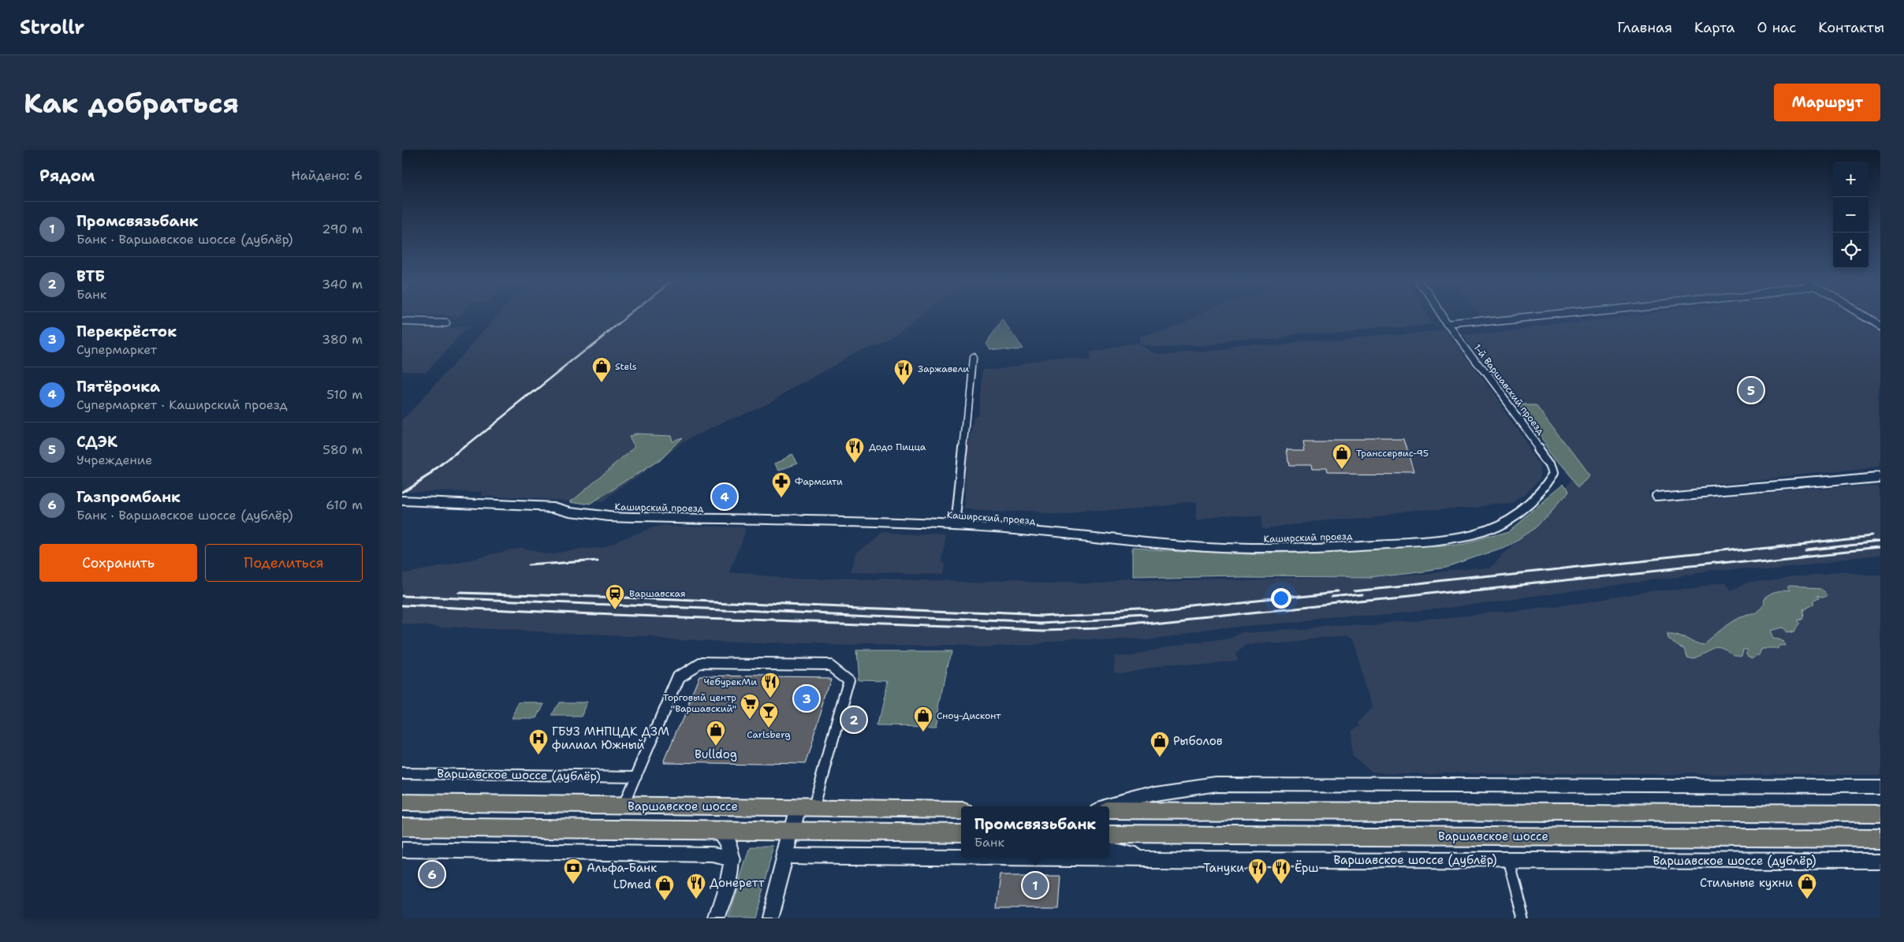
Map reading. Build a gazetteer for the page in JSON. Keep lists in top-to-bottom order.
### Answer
{
  "streets": {
    "main road": ["Варшавское шоссе"],
    "street": ["1-й Варшавский проезд", "Каширский проезд", "Варшавское шоссе (дублёр)"]
  },
  "crossings": [
    ["1-й Варшавский проезд", "Каширский проезд"]
  ],
  "places": {
    "shop": [
      "Stels",
      "Транссервис-95",
      "Сноу-Дисконт",
      "Bulldog",
      "Рыболов",
      "Стильные кухни",
      "LDmed"
    ],
    "restaurant": [
      "Заржавели",
      "Додо Пицца",
      "ЧебурекМи",
      "Тануки",
      "Ёрш",
      "Донеретт"
    ],
    "pharmacy": ["Фармсити"],
    "station": ["Варшавская"],
    "supermarket": ["Торговый центр \"Варшавский\""],
    "bar": ["Carlsberg"],
    "hospital": ["ГБУЗ МНПЦДК ДЗМ филиал Южный"],
    "bank": ["Альфа-Банк"]
  },
  "page": {
    "header": "Strollr",
    "nav": [
      "Главная",
      "Карта",
      "О нас",
      "Контакты"
    ],
    "buttons": [
      "Маршрут",
      ["Сохранить", "Поделиться"]
    ],
    "title": "Как добраться",
    "heading": ["Рядом", "Найдено: 6"],
    "map_buttons": ["+", "−"],
    "list": [
      {
        "mark": "1",
        "name": "Промсвязьбанк",
        "note": "Банк · Варшавское шоссе (дублёр)",
        "value": "290 m"
      },
      {
        "mark": "2",
        "name": "ВТБ",
        "note": "Банк",
        "value": "340 m"
      },
      {
        "mark": "3",
        "name": "Перекрёсток",
        "note": "Супермаркет",
        "value": "380 m"
      },
      {
        "mark": "4",
        "name": "Пятёрочка",
        "note": "Супермаркет · Каширский проезд",
        "value": "510 m"
      },
      {
        "mark": "5",
        "name": "СДЭК",
        "note": "Учреждение",
        "value": "580 m"
      },
      {
        "mark": "6",
        "name": "Газпромбанк",
        "note": "Банк · Варшавское шоссе (дублёр)",
        "value": "610 m"
      }
    ],
    "pins": [
      "5",
      "4",
      "3",
      "2",
      "6",
      "1"
    ],
    "popup": ["Промсвязьбанк", "Банк"]
  }
}
